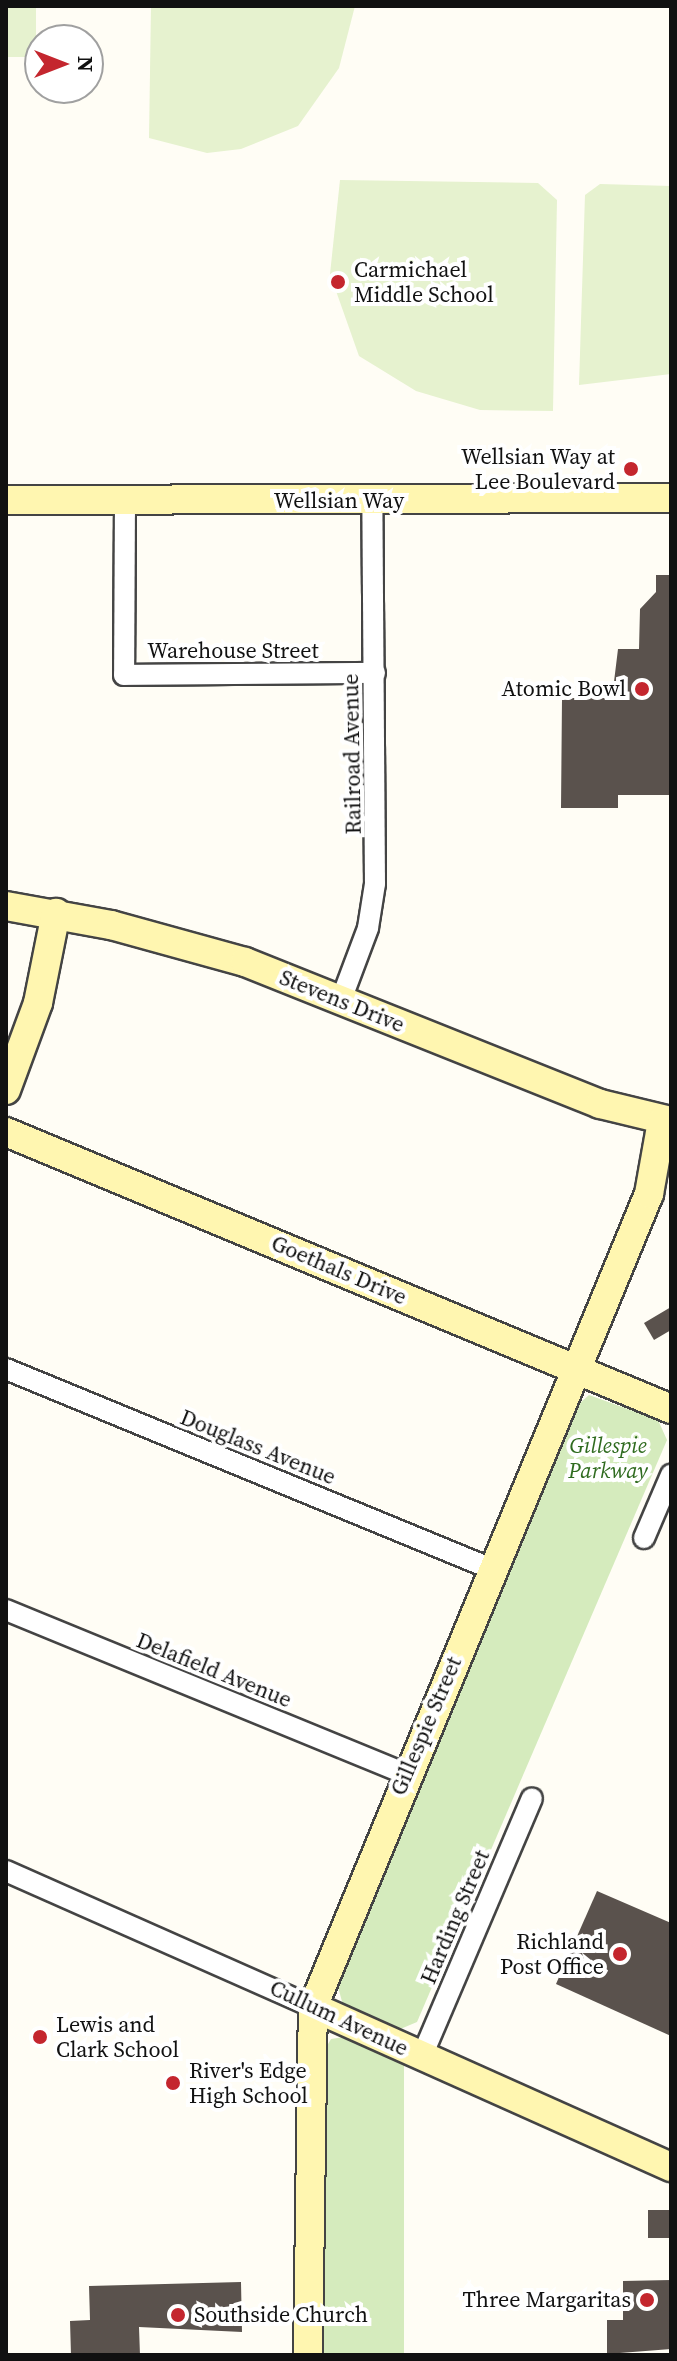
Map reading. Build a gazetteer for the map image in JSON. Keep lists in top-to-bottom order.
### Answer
{
  "streets": {
    "street": [
      "Wellsian Way",
      "Warehouse Street",
      "Railroad Avenue",
      "Stevens Drive",
      "Goethals Drive",
      "Douglass Avenue",
      "Delafield Avenue",
      "Gillespie Street",
      "Harding Street",
      "Cullum Avenue"
    ]
  },
  "crossings": [
    ["Wellsian Way", "Warehouse Street"],
    ["Wellsian Way", "Railroad Avenue"],
    ["Warehouse Street", "Railroad Avenue"],
    ["Railroad Avenue", "Stevens Drive"],
    ["Stevens Drive", "Gillespie Street"],
    ["Goethals Drive", "Gillespie Street"],
    ["Douglass Avenue", "Gillespie Street"],
    ["Delafield Avenue", "Gillespie Street"],
    ["Gillespie Street", "Cullum Avenue"],
    ["Harding Street", "Cullum Avenue"]
  ],
  "parks": ["Gillespie Parkway"],
  "places": [
    "Carmichael Middle School",
    "Wellsian Way at Lee Boulevard",
    "Atomic Bowl",
    "Richland Post Office",
    "Lewis and Clark School",
    "River's Edge High School",
    "Three Margaritas",
    "Southside Church"
  ],
  "north": "right"
}
